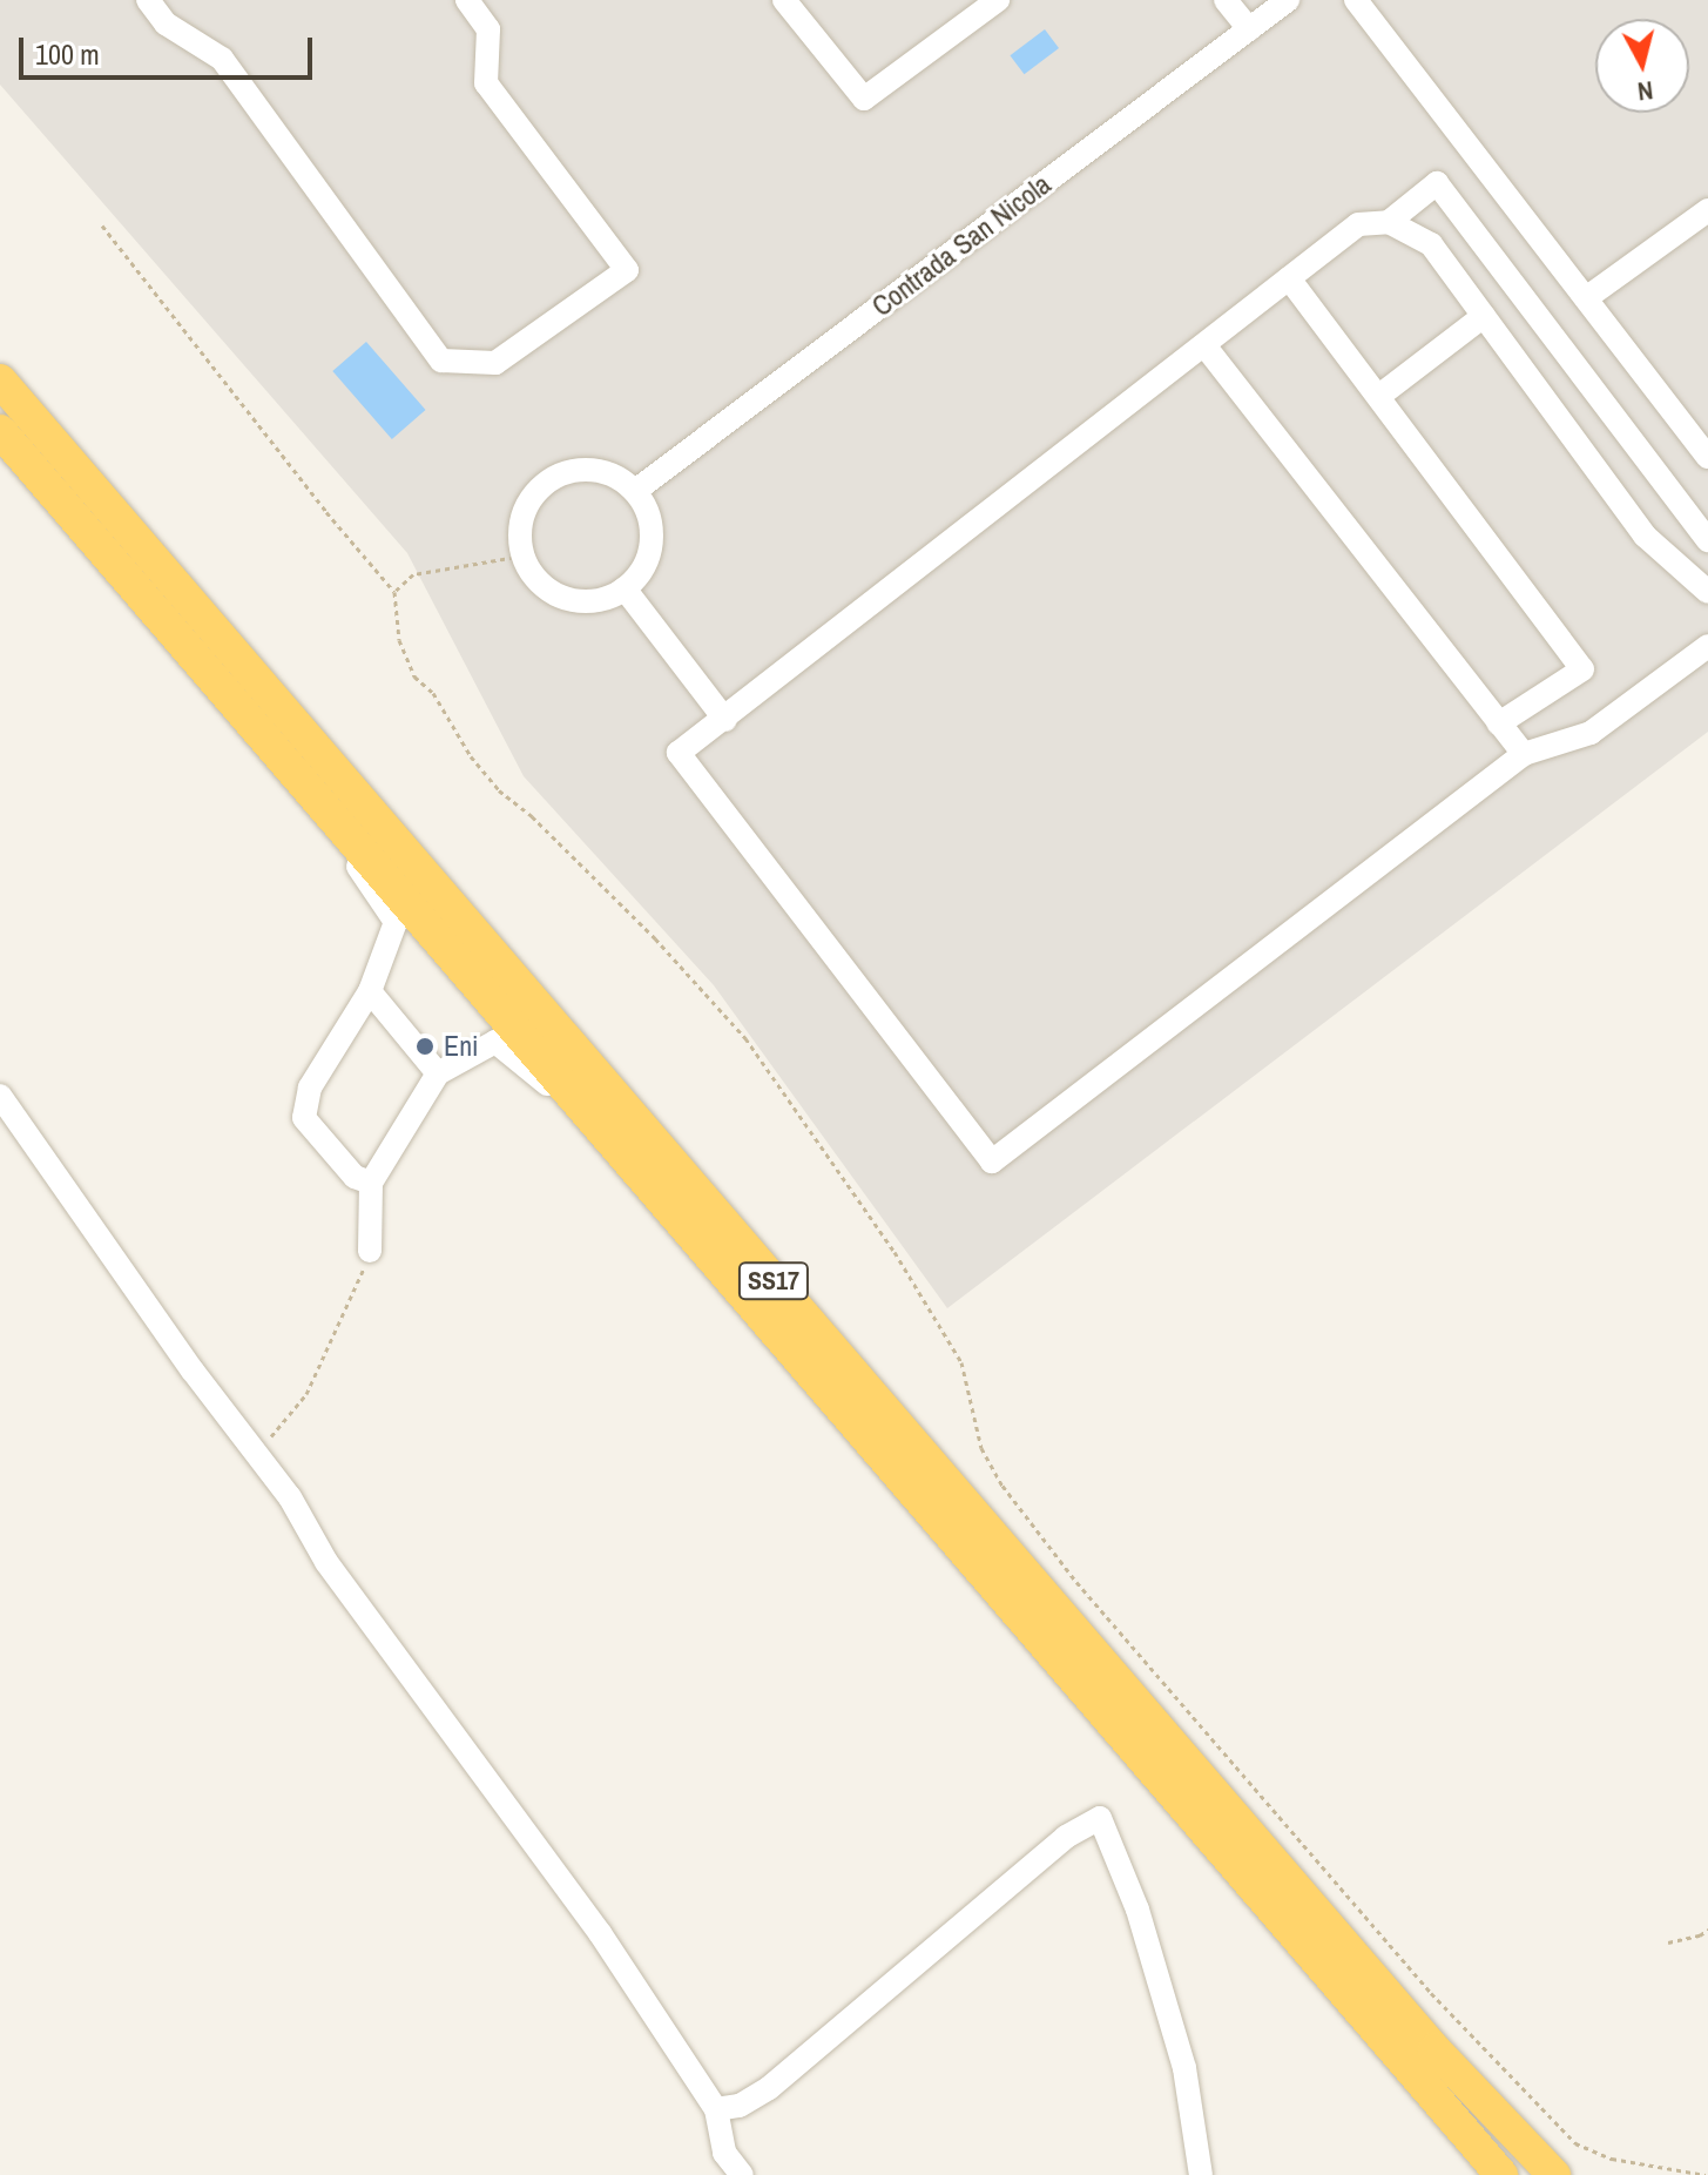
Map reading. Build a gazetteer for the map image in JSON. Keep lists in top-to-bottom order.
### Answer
{
  "streets": {
    "highway": ["SS17"],
    "street": ["Contrada San Nicola"]
  },
  "places": ["Eni"],
  "scale_bar": "100 m",
  "north": "bottom"
}
